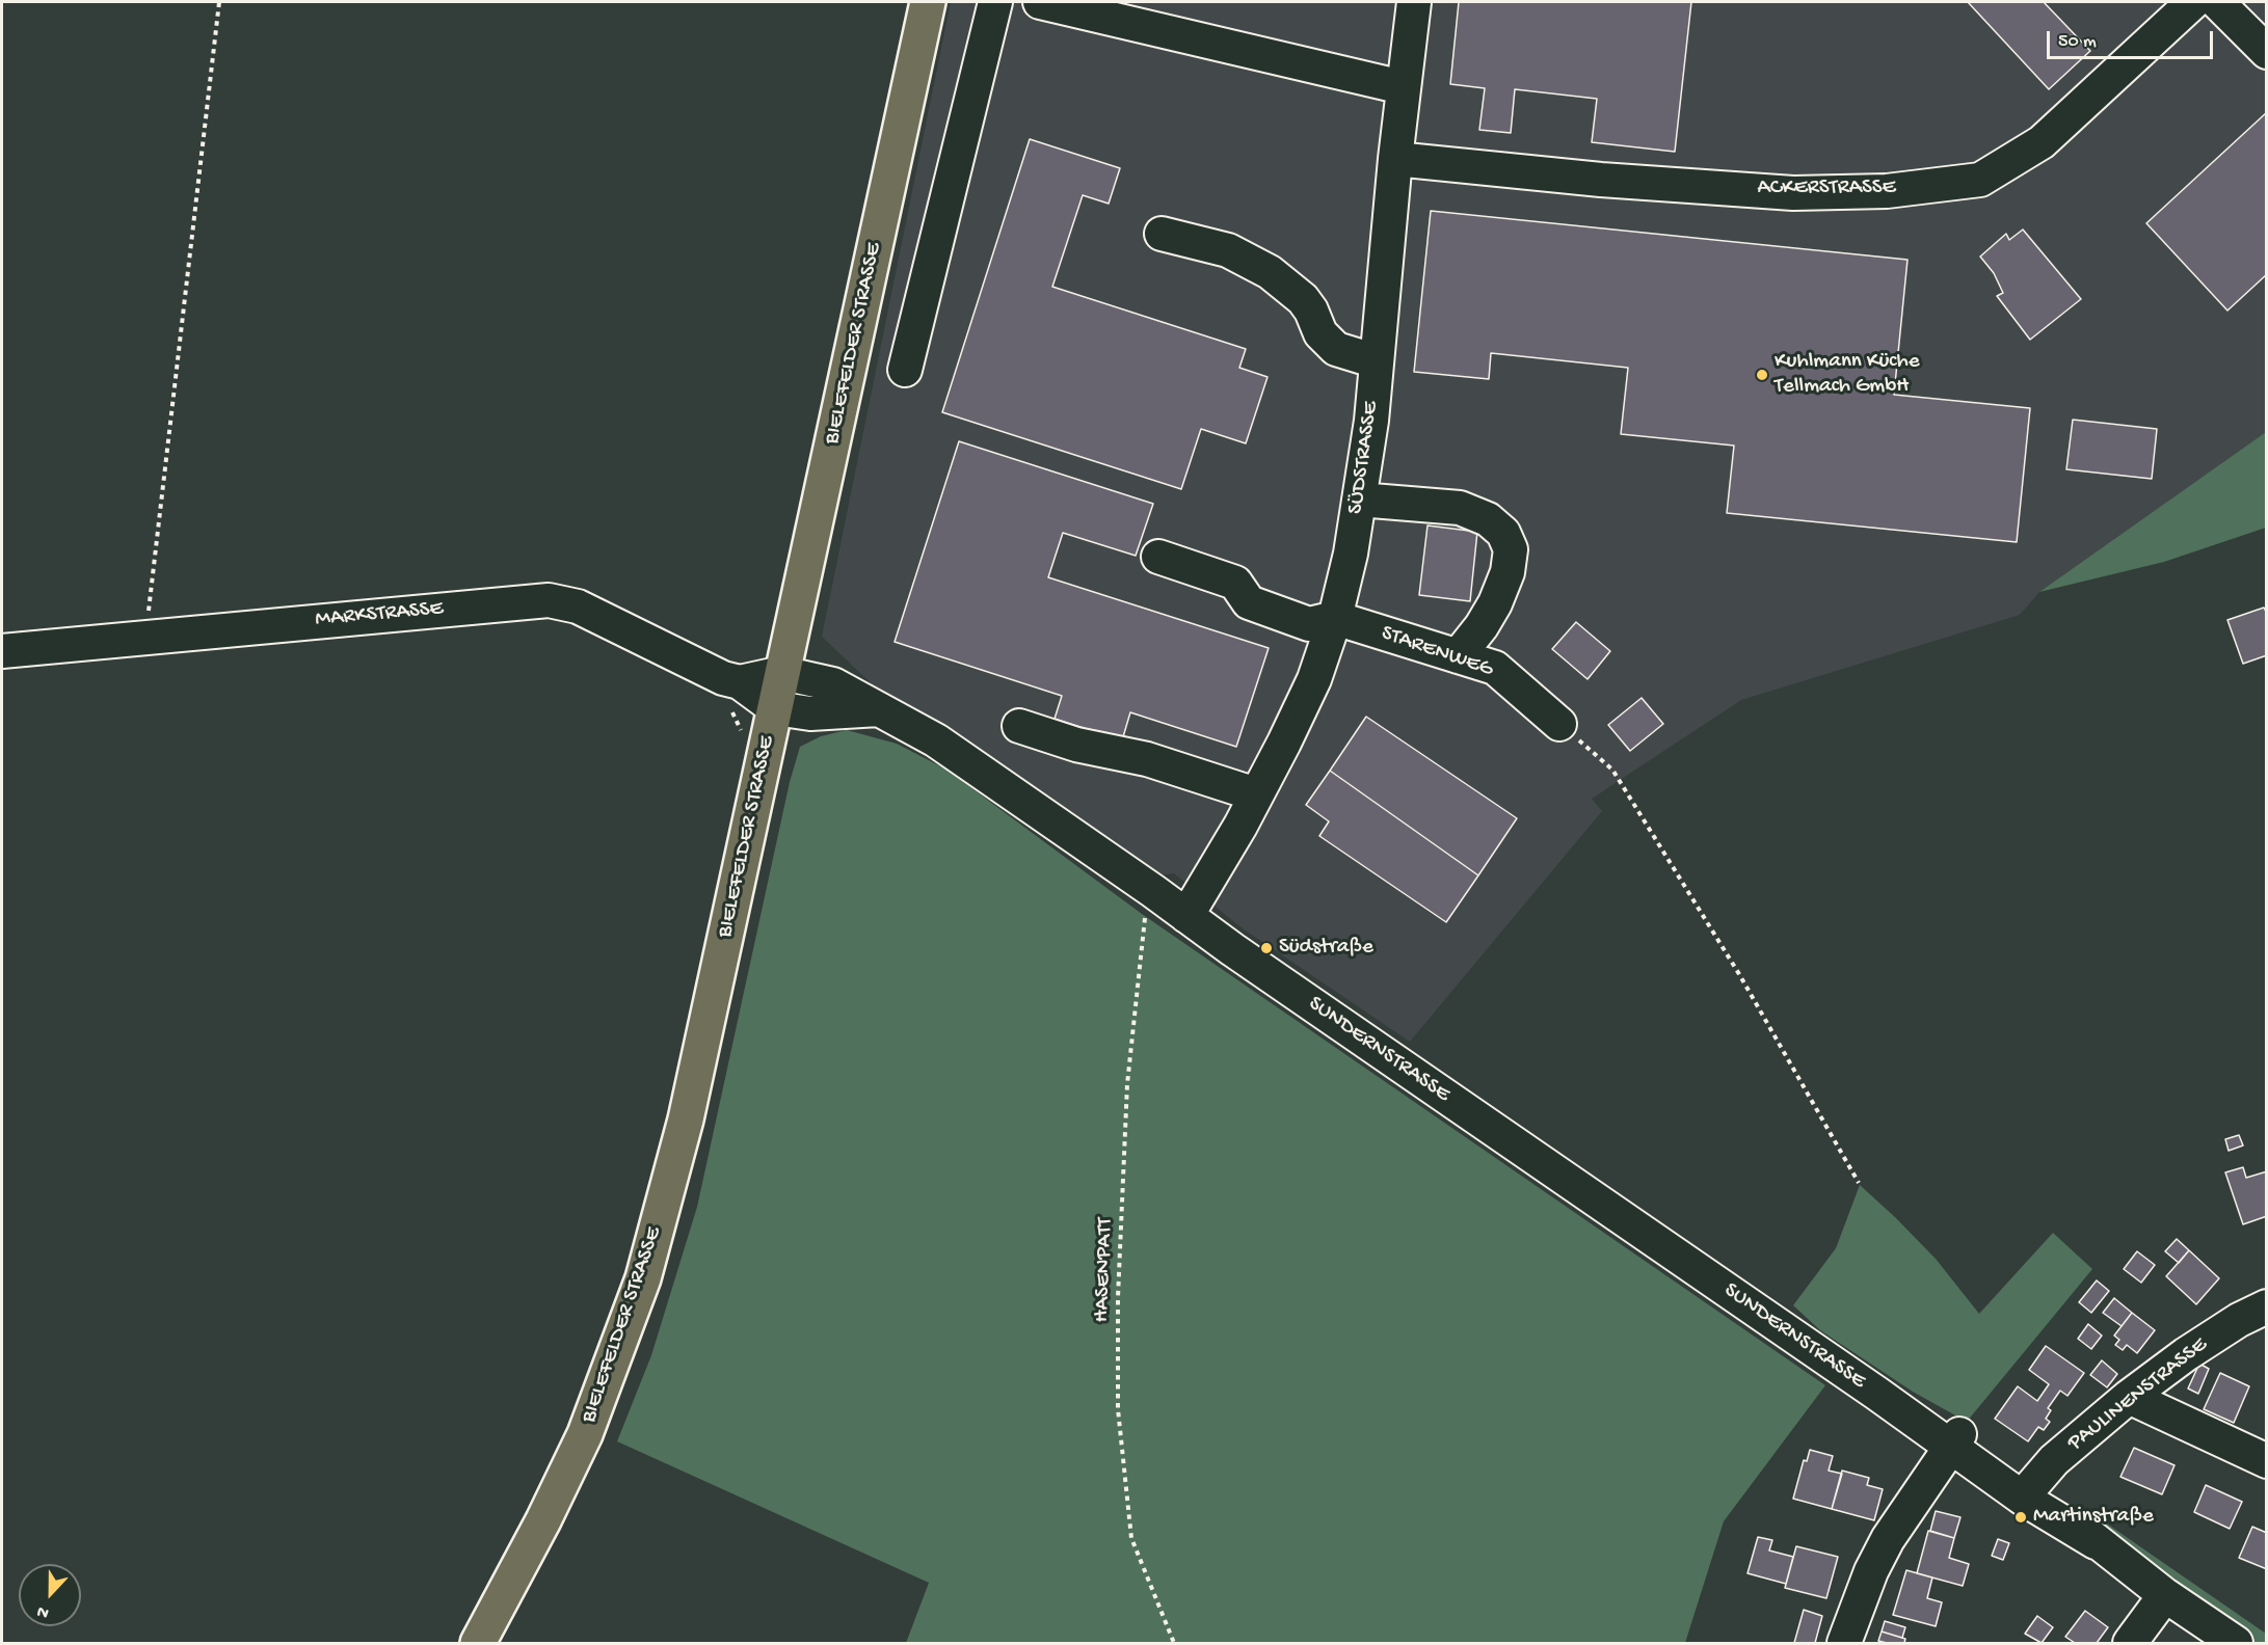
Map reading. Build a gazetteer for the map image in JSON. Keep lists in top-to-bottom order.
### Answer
{
  "streets": {
    "main road": ["BIELEFELDER STRASSE"],
    "street": [
      "ACKERSTRASSE",
      "SÜDSTRASSE",
      "MARKSTRASSE",
      "STARENWEG",
      "SUNDERNSTRASSE",
      "PAULINENSTRASSE"
    ],
    "path": ["HASENPATT"]
  },
  "crossings": [
    ["ACKERSTRASSE", "SÜDSTRASSE"],
    ["BIELEFELDER STRASSE", "MARKSTRASSE"],
    ["BIELEFELDER STRASSE", "SUNDERNSTRASSE"],
    ["SÜDSTRASSE", "STARENWEG"],
    ["SÜDSTRASSE", "SUNDERNSTRASSE"],
    ["SUNDERNSTRASSE", "HASENPATT"],
    ["SUNDERNSTRASSE", "PAULINENSTRASSE"]
  ],
  "places": ["Kuhlmann Küche Tellmach GmbH", "Südstraße", "Martinstraße"],
  "scale_bar": "50 m",
  "north": "bottom"
}
